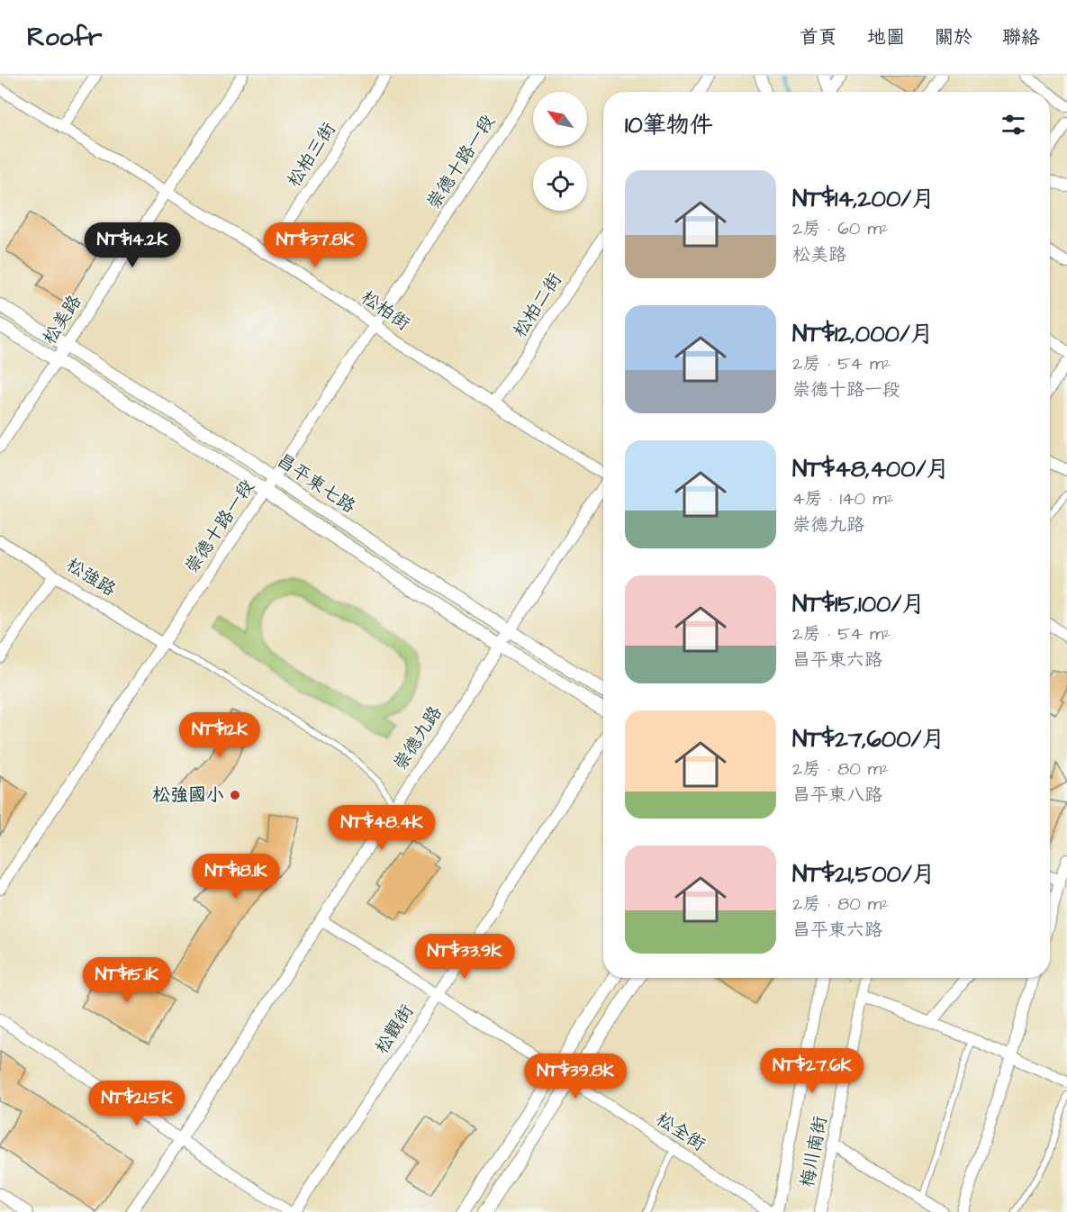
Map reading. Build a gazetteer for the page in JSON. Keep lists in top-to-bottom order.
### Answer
{
  "streets": {
    "street": [
      "松柏三街",
      "崇德十路一段",
      "松柏二街",
      "松柏街",
      "松美路",
      "昌平東七路",
      "松強路",
      "崇德九路",
      "松觀街",
      "松全街",
      "梅川南街"
    ]
  },
  "crossings": [
    ["松柏三街", "松柏街"],
    ["崇德十路一段", "松柏街"],
    ["崇德十路一段", "昌平東七路"],
    ["崇德十路一段", "松強路"],
    ["松柏二街", "松柏街"],
    ["松柏街", "松美路"],
    ["松美路", "昌平東七路"],
    ["昌平東七路", "崇德九路"]
  ],
  "places": ["松強國小"],
  "north": "top left",
  "page": {
    "header": "Roofr",
    "nav": [
      "首頁",
      "地圖",
      "關於",
      "聯絡"
    ],
    "heading": "10筆物件",
    "list": [
      {
        "name": "NT$14,200/月",
        "note": "2房 · 60 m² · 松美路"
      },
      {
        "name": "NT$12,000/月",
        "note": "2房 · 54 m² · 崇德十路一段"
      },
      {
        "name": "NT$48,400/月",
        "note": "4房 · 140 m² · 崇德九路"
      },
      {
        "name": "NT$15,100/月",
        "note": "2房 · 54 m² · 昌平東六路"
      },
      {
        "name": "NT$27,600/月",
        "note": "2房 · 80 m² · 昌平東八路"
      },
      {
        "name": "NT$21,500/月",
        "note": "2房 · 80 m² · 昌平東六路"
      }
    ],
    "price": [
      "NT$14.2K",
      "NT$37.8K",
      "NT$12K",
      "NT$48.4K",
      "NT$18.1K",
      "NT$33.9K",
      "NT$15.1K",
      "NT$27.6K",
      "NT$39.8K",
      "NT$21.5K"
    ]
  }
}
